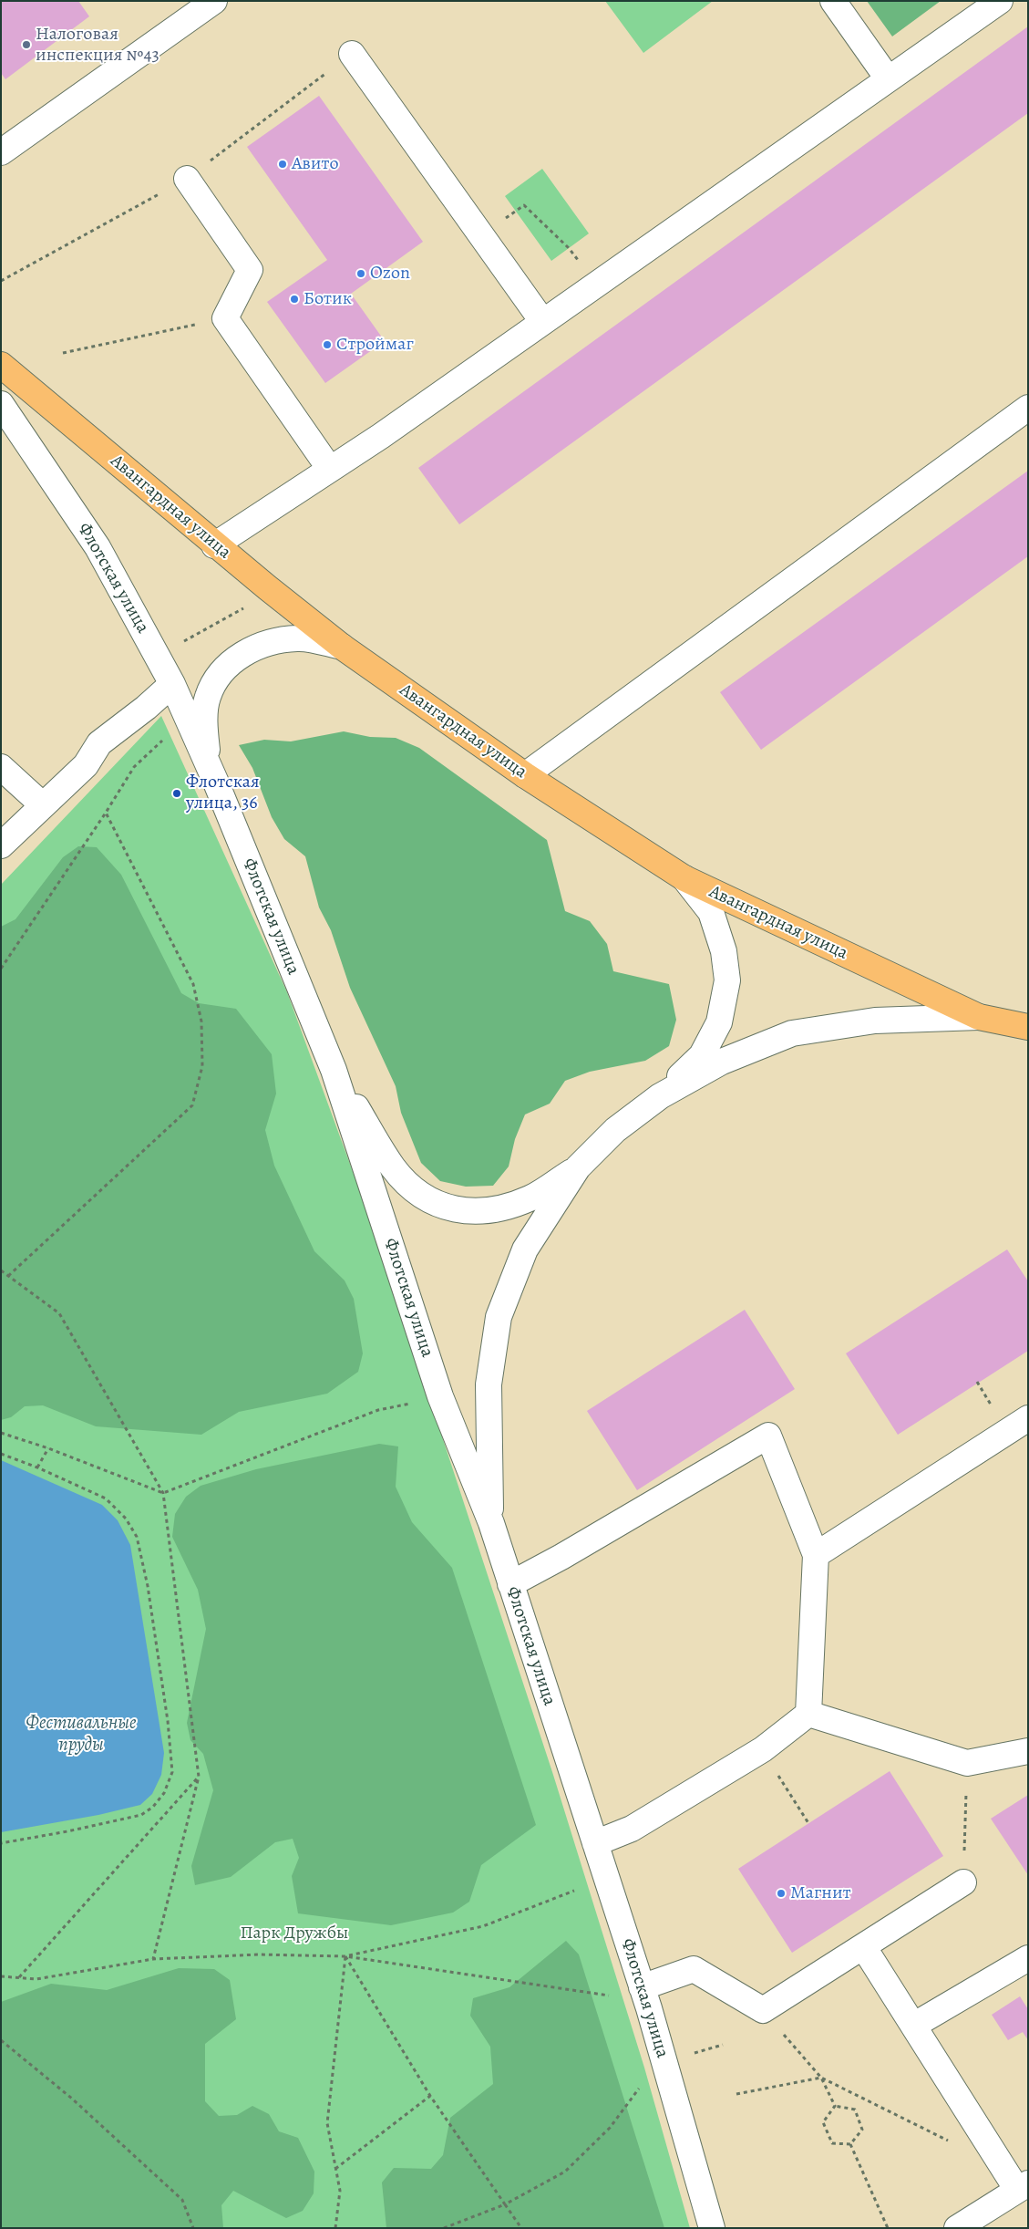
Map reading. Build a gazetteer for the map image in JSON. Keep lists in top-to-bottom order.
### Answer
{
  "streets": {
    "main road": ["Авангардная улица"],
    "street": ["Флотская улица"]
  },
  "crossings": [
    ["Авангардная улица", "Флотская улица"]
  ],
  "water": ["Фестивальные пруды"],
  "parks": ["Парк Дружбы"],
  "places": [
    "Налоговая инспекция №43",
    "Авито",
    "Ozon",
    "Ботик",
    "Строймаг",
    "Флотская улица, 36",
    "Магнит"
  ]
}
